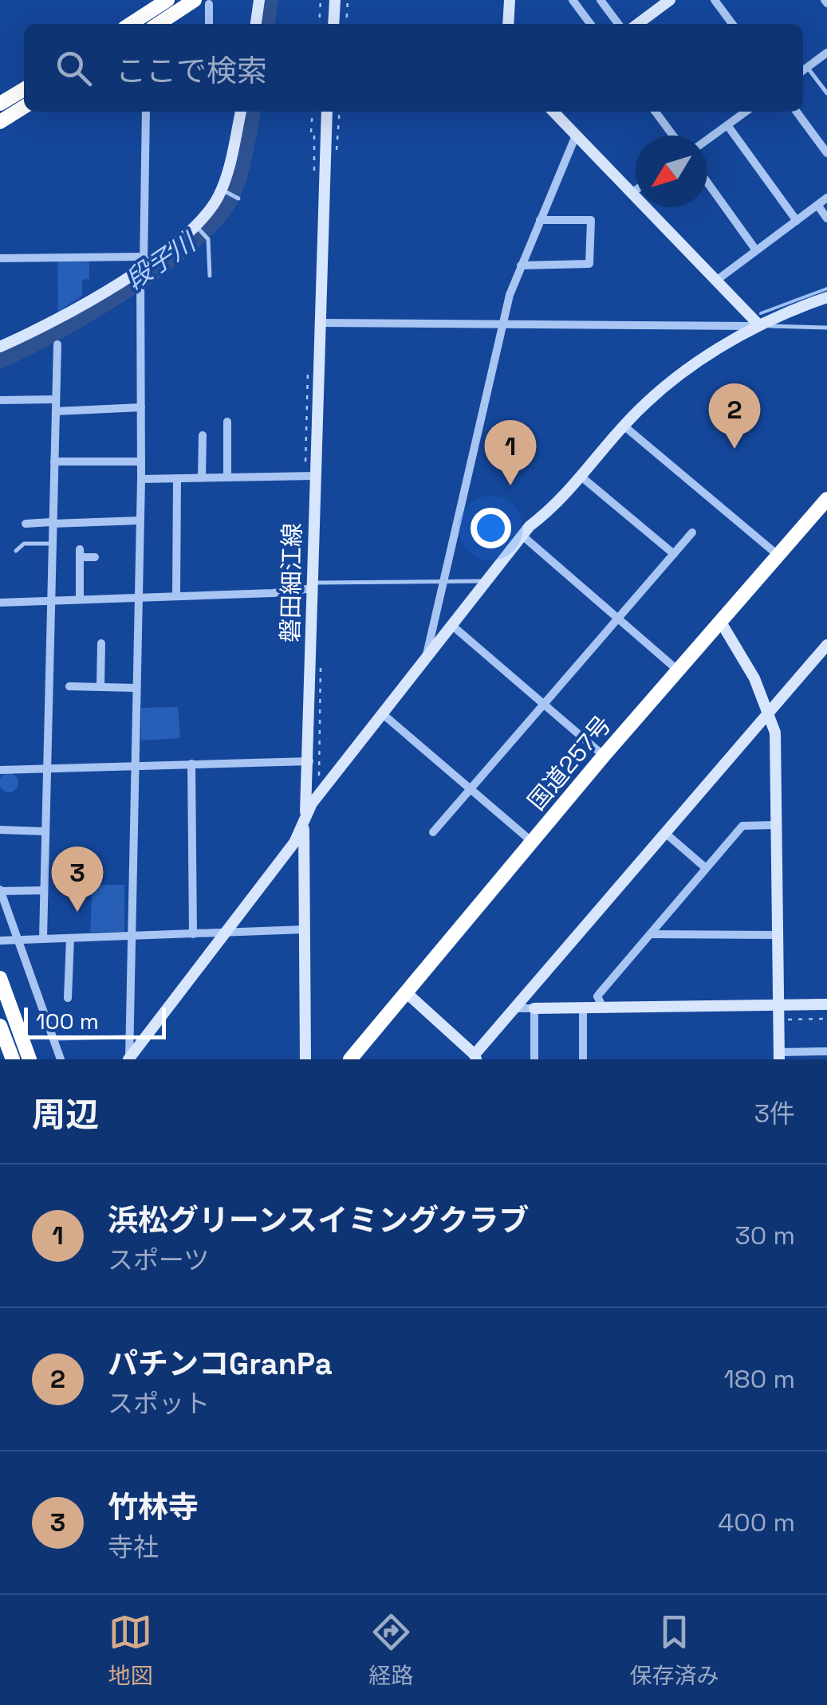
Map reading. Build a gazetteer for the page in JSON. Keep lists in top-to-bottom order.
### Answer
{
  "streets": {
    "highway": ["国道257号"],
    "street": ["磐田細江線"]
  },
  "water": ["段子川"],
  "scale_bar": "100 m",
  "north": "bottom left",
  "page": {
    "search": "ここで検索",
    "pins": ["2", "1", "3"],
    "scale": "100 m",
    "heading": ["周辺", "3件"],
    "list": [
      {
        "mark": "1",
        "name": "浜松グリーンスイミングクラブ",
        "note": "スポーツ",
        "value": "30 m"
      },
      {
        "mark": "2",
        "name": "パチンコGranPa",
        "note": "スポット",
        "value": "180 m"
      },
      {
        "mark": "3",
        "name": "竹林寺",
        "note": "寺社",
        "value": "400 m"
      }
    ],
    "nav": ["地図", "経路", "保存済み"]
  }
}
